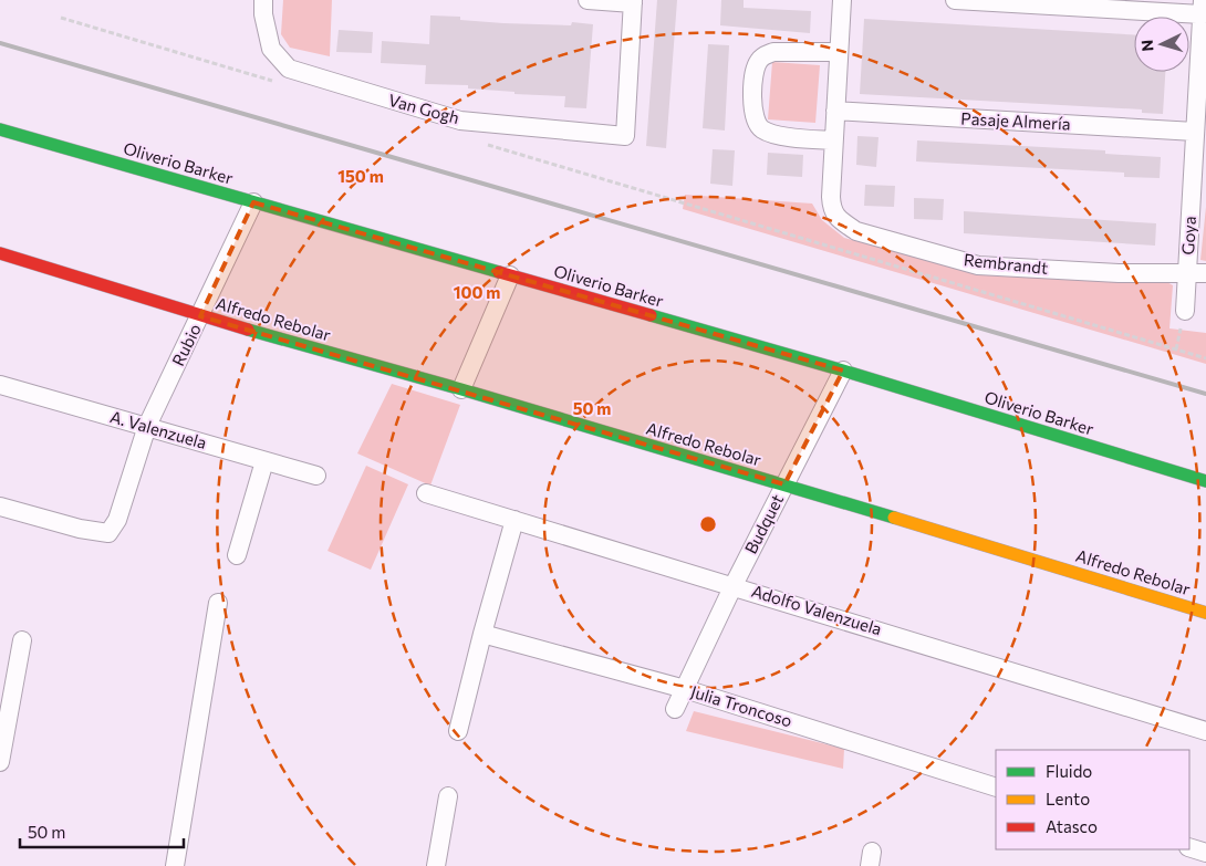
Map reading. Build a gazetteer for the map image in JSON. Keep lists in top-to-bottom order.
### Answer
{
  "streets": {
    "street": [
      "Van Gogh",
      "Pasaje Almería",
      "Oliverio Barker",
      "Goya",
      "Rembrandt",
      "Alfredo Rebolar",
      "Rubio",
      "A. Valenzuela",
      "Budquet",
      "Adolfo Valenzuela",
      "Julia Troncoso"
    ]
  },
  "crossings": [
    ["Pasaje Almería", "Goya"],
    ["Pasaje Almería", "Rembrandt"],
    ["Oliverio Barker", "Rubio"],
    ["Oliverio Barker", "Budquet"],
    ["Goya", "Rembrandt"],
    ["Alfredo Rebolar", "Rubio"],
    ["Alfredo Rebolar", "Budquet"],
    ["Rubio", "A. Valenzuela"],
    ["Budquet", "Adolfo Valenzuela"],
    ["Budquet", "Julia Troncoso"]
  ],
  "legend": ["Fluido", "Lento", "Atasco"],
  "scale_bar": "50 m",
  "north": "left",
  "rings": ["150 m", "100 m", "50 m"]
}
